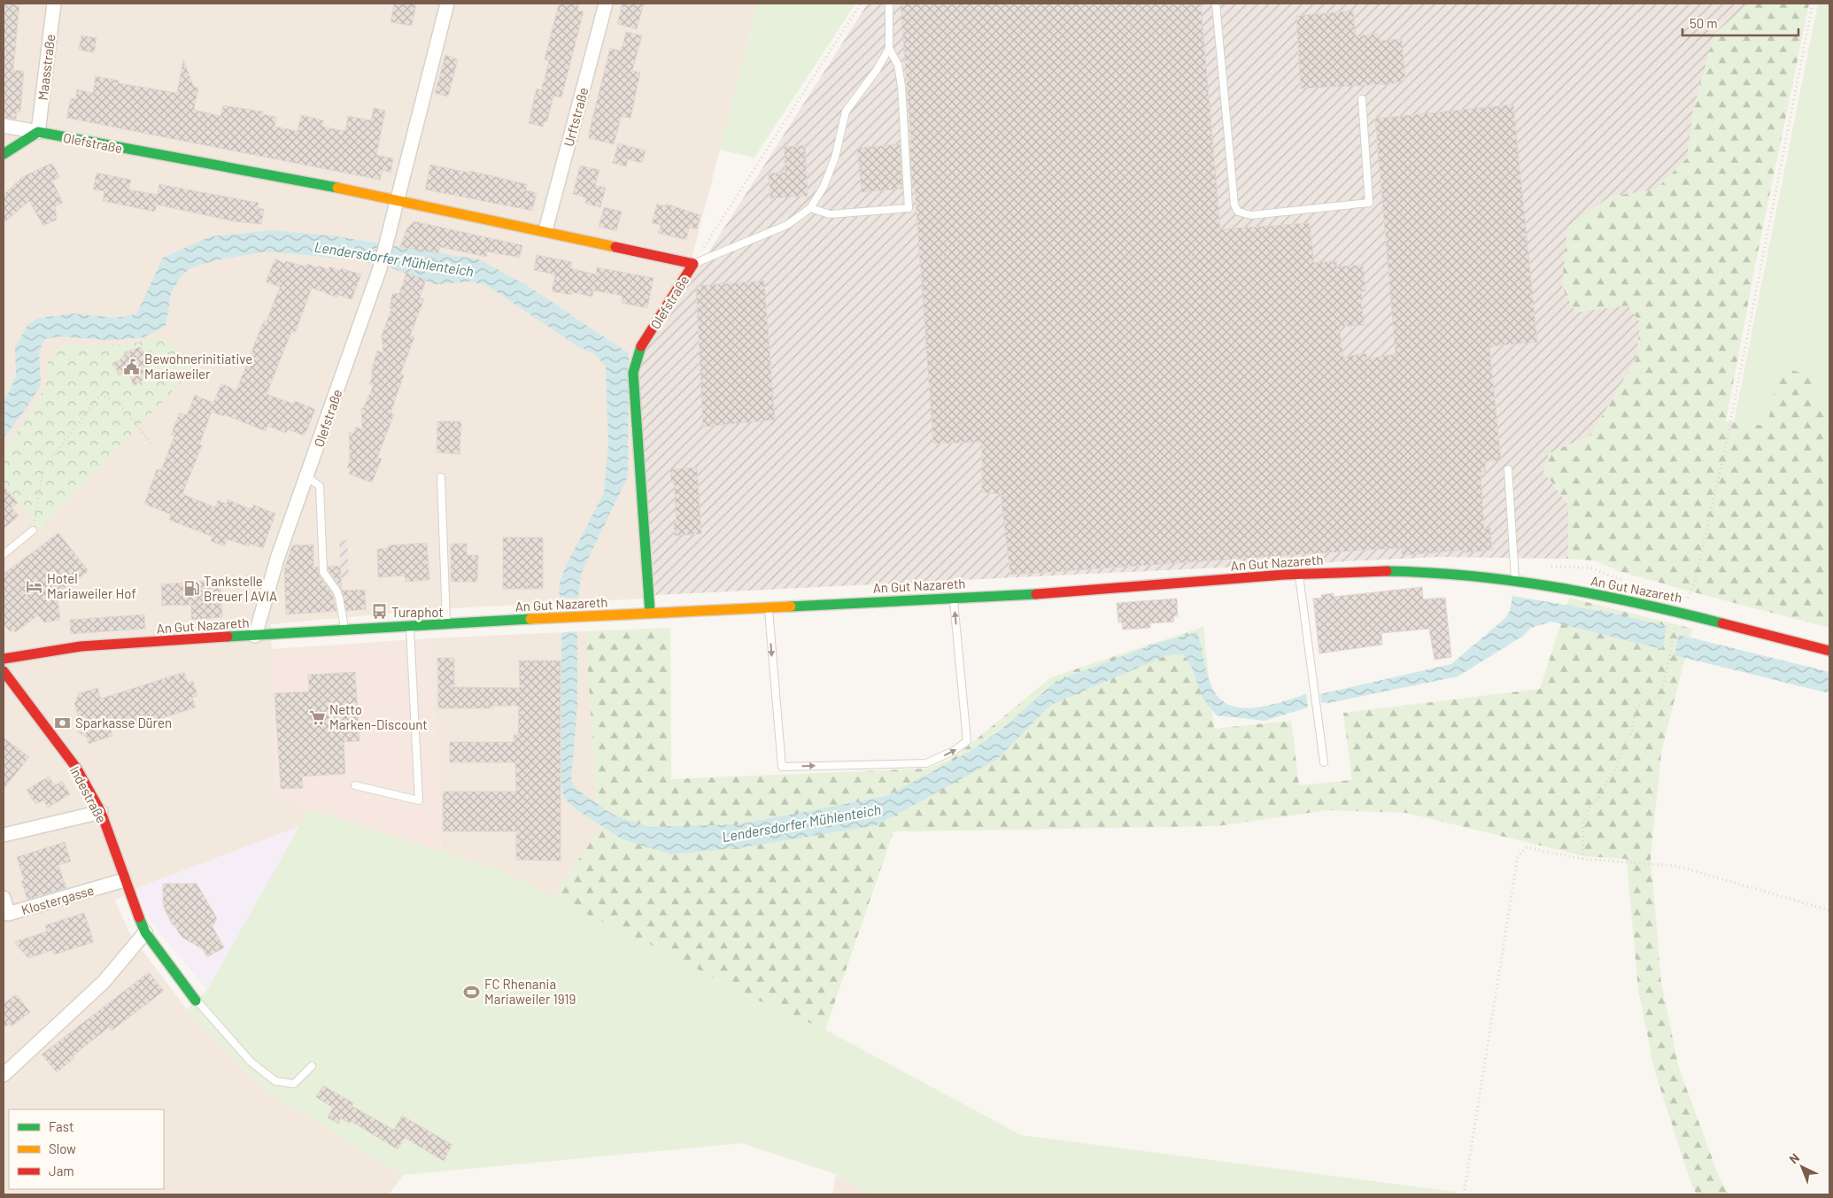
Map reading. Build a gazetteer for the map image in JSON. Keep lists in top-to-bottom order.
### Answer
{
  "streets": {
    "main road": ["Olefstraße", "An Gut Nazareth", "Indestraße"],
    "street": ["Maasstraße", "Urftstraße", "Klostergasse"]
  },
  "crossings": [
    ["Maasstraße", "Olefstraße"],
    ["Urftstraße", "Olefstraße"],
    ["Olefstraße", "An Gut Nazareth"],
    ["Indestraße", "Klostergasse"]
  ],
  "water": ["Lendersdorfer Mühlenteich"],
  "places": {
    "public building": ["Bewohnerinitiative Mariaweiler"],
    "hotel": ["Hotel Mariaweiler Hof"],
    "fuel station": ["Tankstelle Breuer | AVIA"],
    "bus stop": ["Turaphot"],
    "supermarket": ["Netto Marken-Discount"],
    "bank": ["Sparkasse Düren"],
    "sports": ["FC Rhenania Mariaweiler 1919"]
  },
  "legend": ["Fast", "Slow", "Jam"],
  "scale_bar": "50 m",
  "north": "top left"
}
